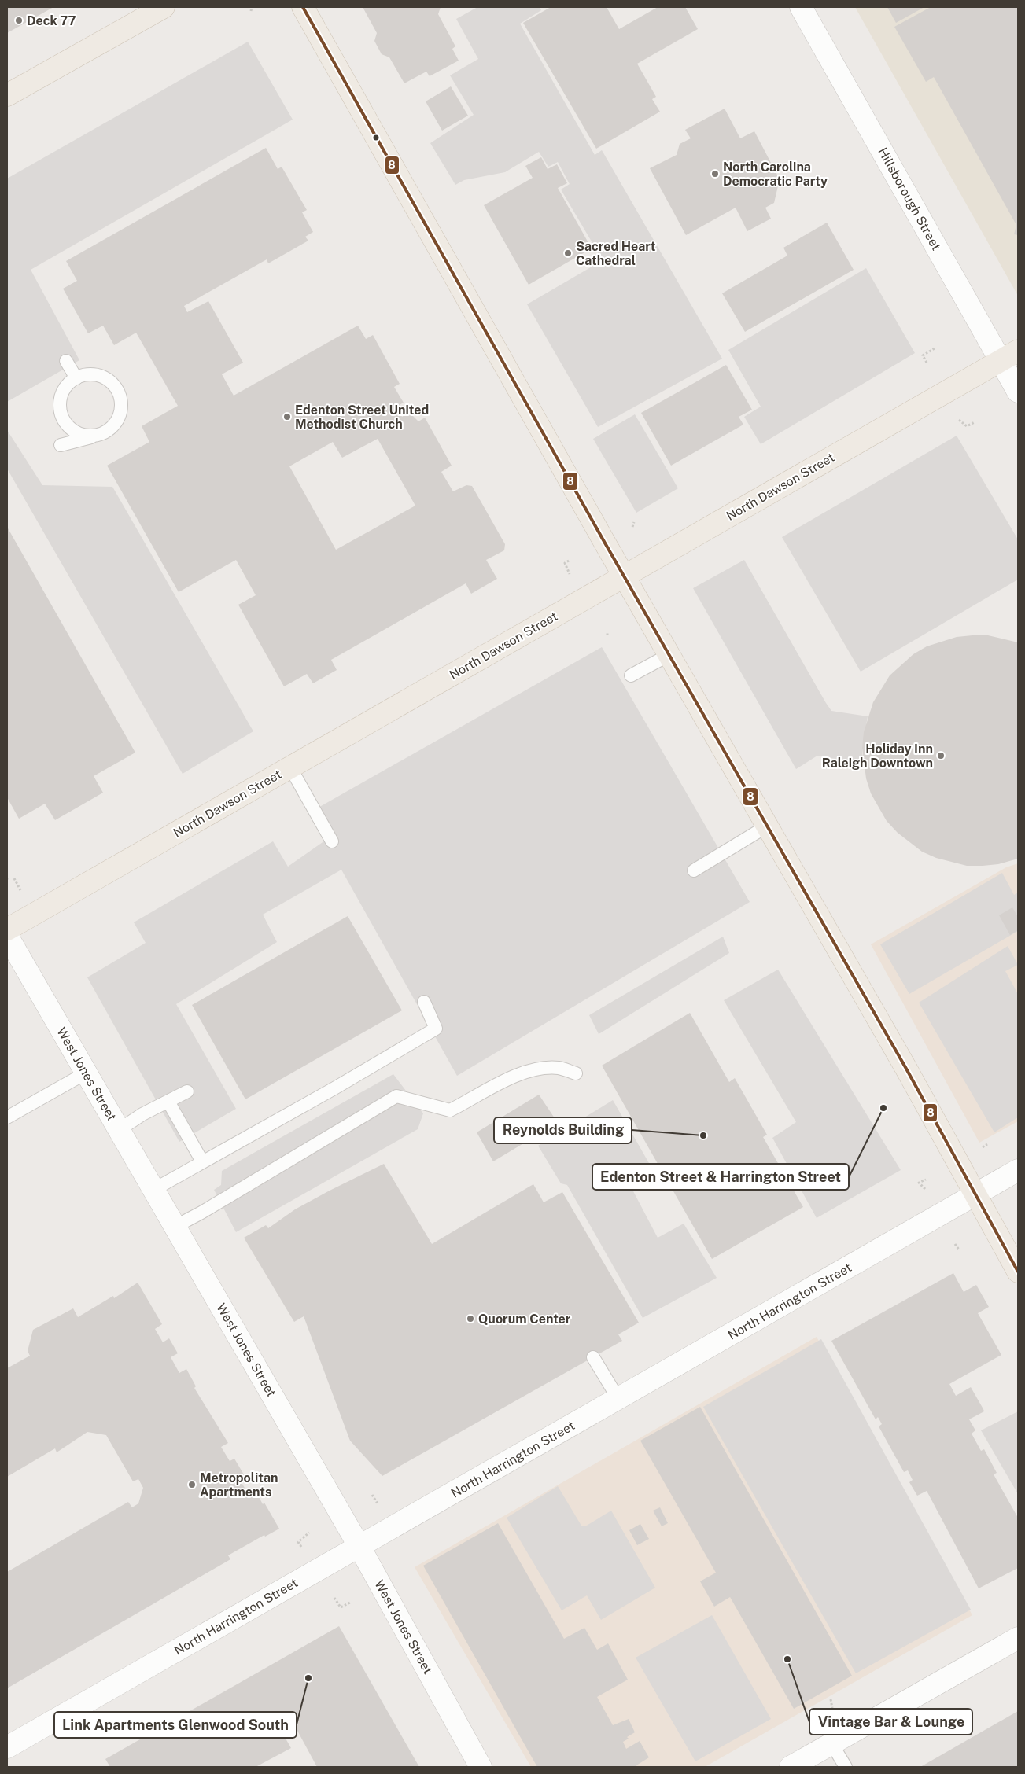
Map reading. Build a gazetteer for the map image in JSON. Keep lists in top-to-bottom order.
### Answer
{
  "streets": {
    "main road": ["North Dawson Street"],
    "street": ["Hillsborough Street", "West Jones Street", "North Harrington Street"]
  },
  "crossings": [
    ["Hillsborough Street", "North Dawson Street"],
    ["West Jones Street", "North Harrington Street"]
  ],
  "places": [
    "Deck 77",
    "North Carolina Democratic Party",
    "Sacred Heart Cathedral",
    "Edenton Street United Methodist Church",
    "Holiday Inn Raleigh Downtown",
    "Edenton Street & Harrington Street",
    "Reynolds Building",
    "Quorum Center",
    "Metropolitan Apartments",
    "Vintage Bar & Lounge",
    "Link Apartments Glenwood South"
  ],
  "lines": ["transit line 8"]
}
